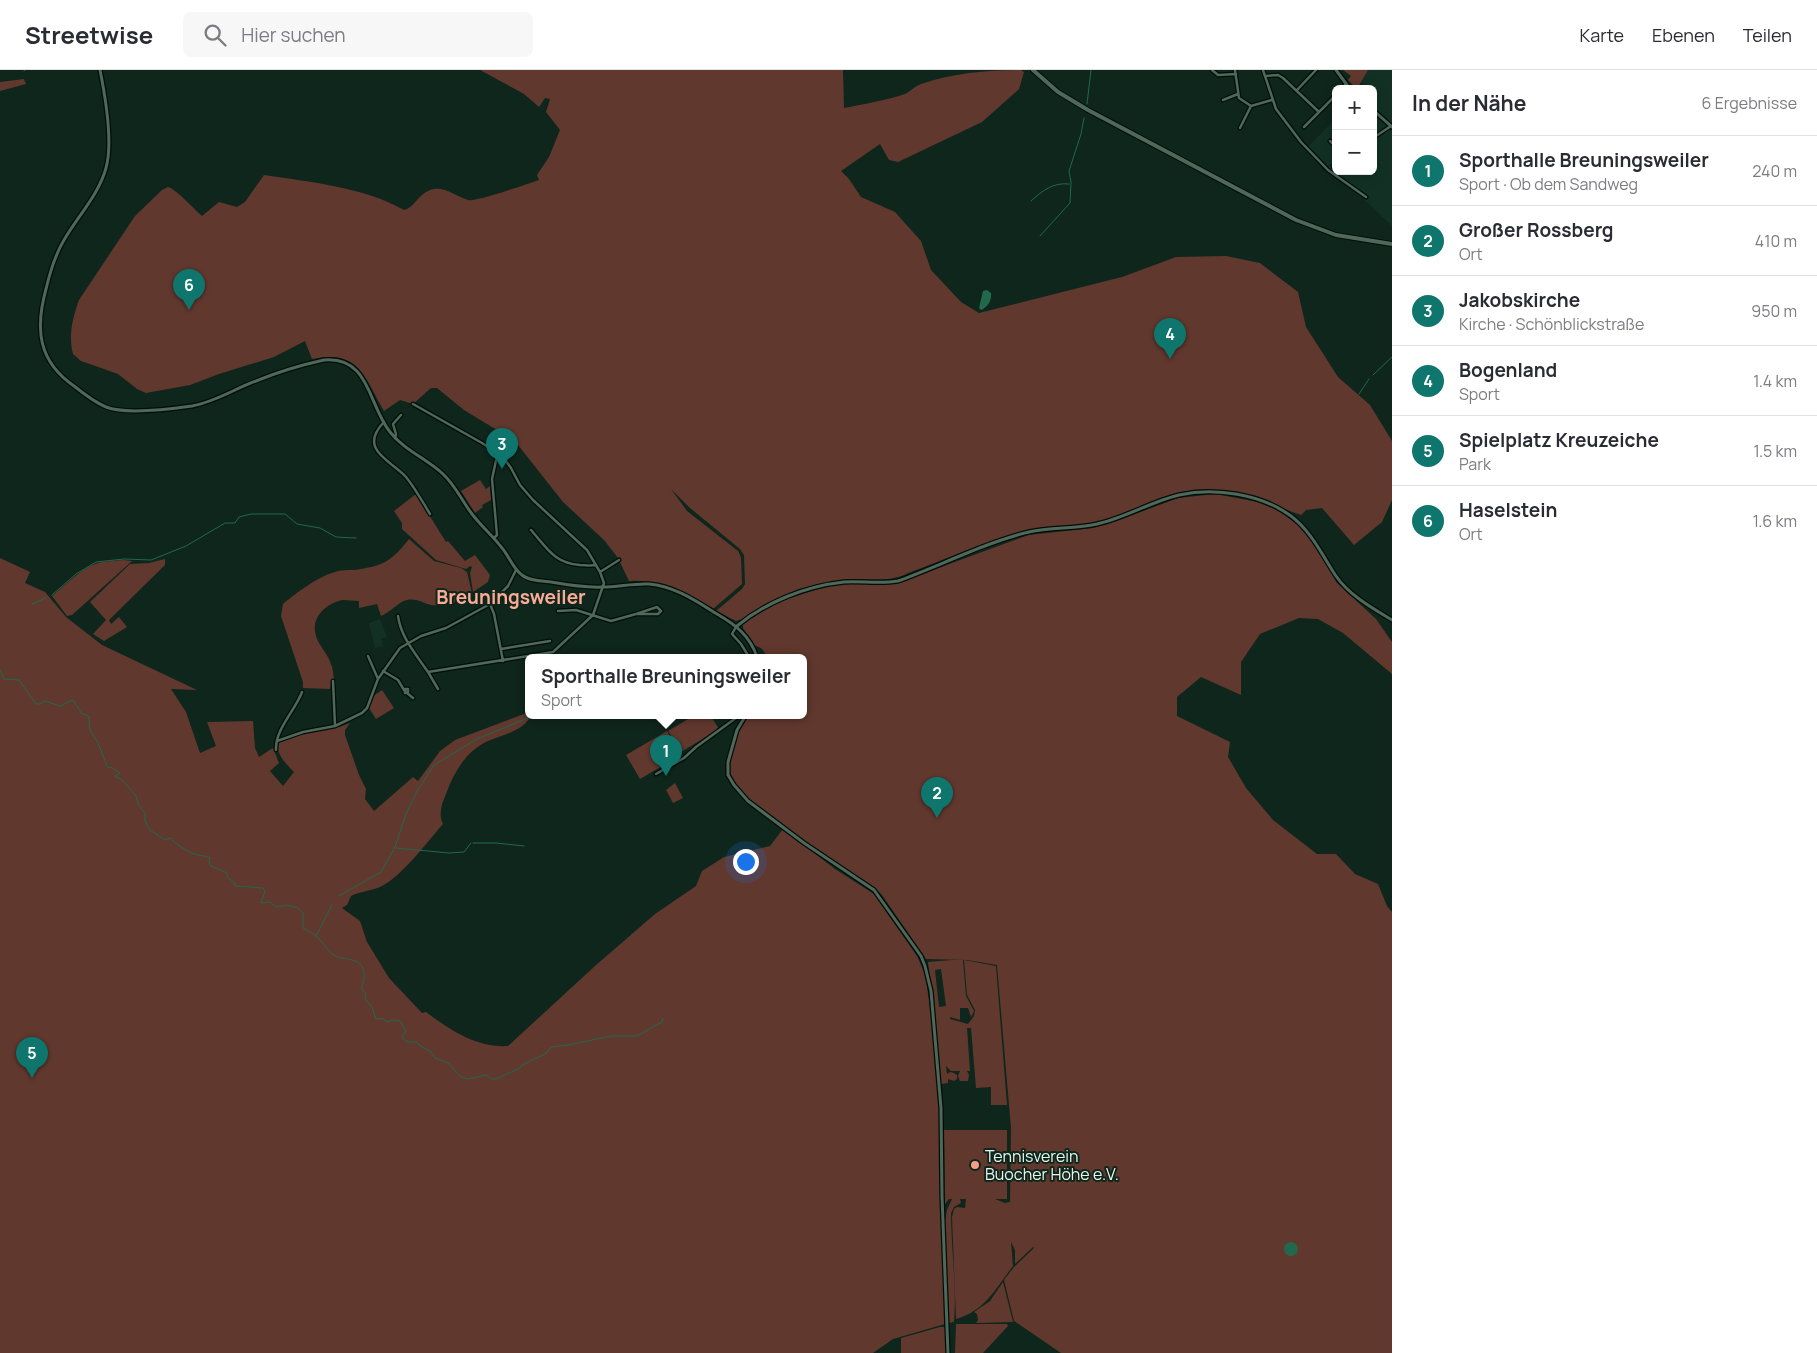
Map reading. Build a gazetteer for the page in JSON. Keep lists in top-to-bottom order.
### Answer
{
  "districts": ["Breuningsweiler"],
  "places": ["Tennisverein Buocher Höhe e.V."],
  "page": {
    "header": "Streetwise",
    "search": "Hier suchen",
    "nav": ["Karte", "Ebenen", "Teilen"],
    "heading": ["In der Nähe", "6 Ergebnisse"],
    "map_buttons": ["+", "−"],
    "list": [
      {
        "mark": "1",
        "name": "Sporthalle Breuningsweiler",
        "note": "Sport · Ob dem Sandweg",
        "value": "240 m"
      },
      {
        "mark": "2",
        "name": "Großer Rossberg",
        "note": "Ort",
        "value": "410 m"
      },
      {
        "mark": "3",
        "name": "Jakobskirche",
        "note": "Kirche · Schönblickstraße",
        "value": "950 m"
      },
      {
        "mark": "4",
        "name": "Bogenland",
        "note": "Sport",
        "value": "1.4 km"
      },
      {
        "mark": "5",
        "name": "Spielplatz Kreuzeiche",
        "note": "Park",
        "value": "1.5 km"
      },
      {
        "mark": "6",
        "name": "Haselstein",
        "note": "Ort",
        "value": "1.6 km"
      }
    ],
    "pins": [
      "6",
      "4",
      "3",
      "1",
      "2",
      "5"
    ],
    "popup": ["Sporthalle Breuningsweiler", "Sport"]
  }
}
